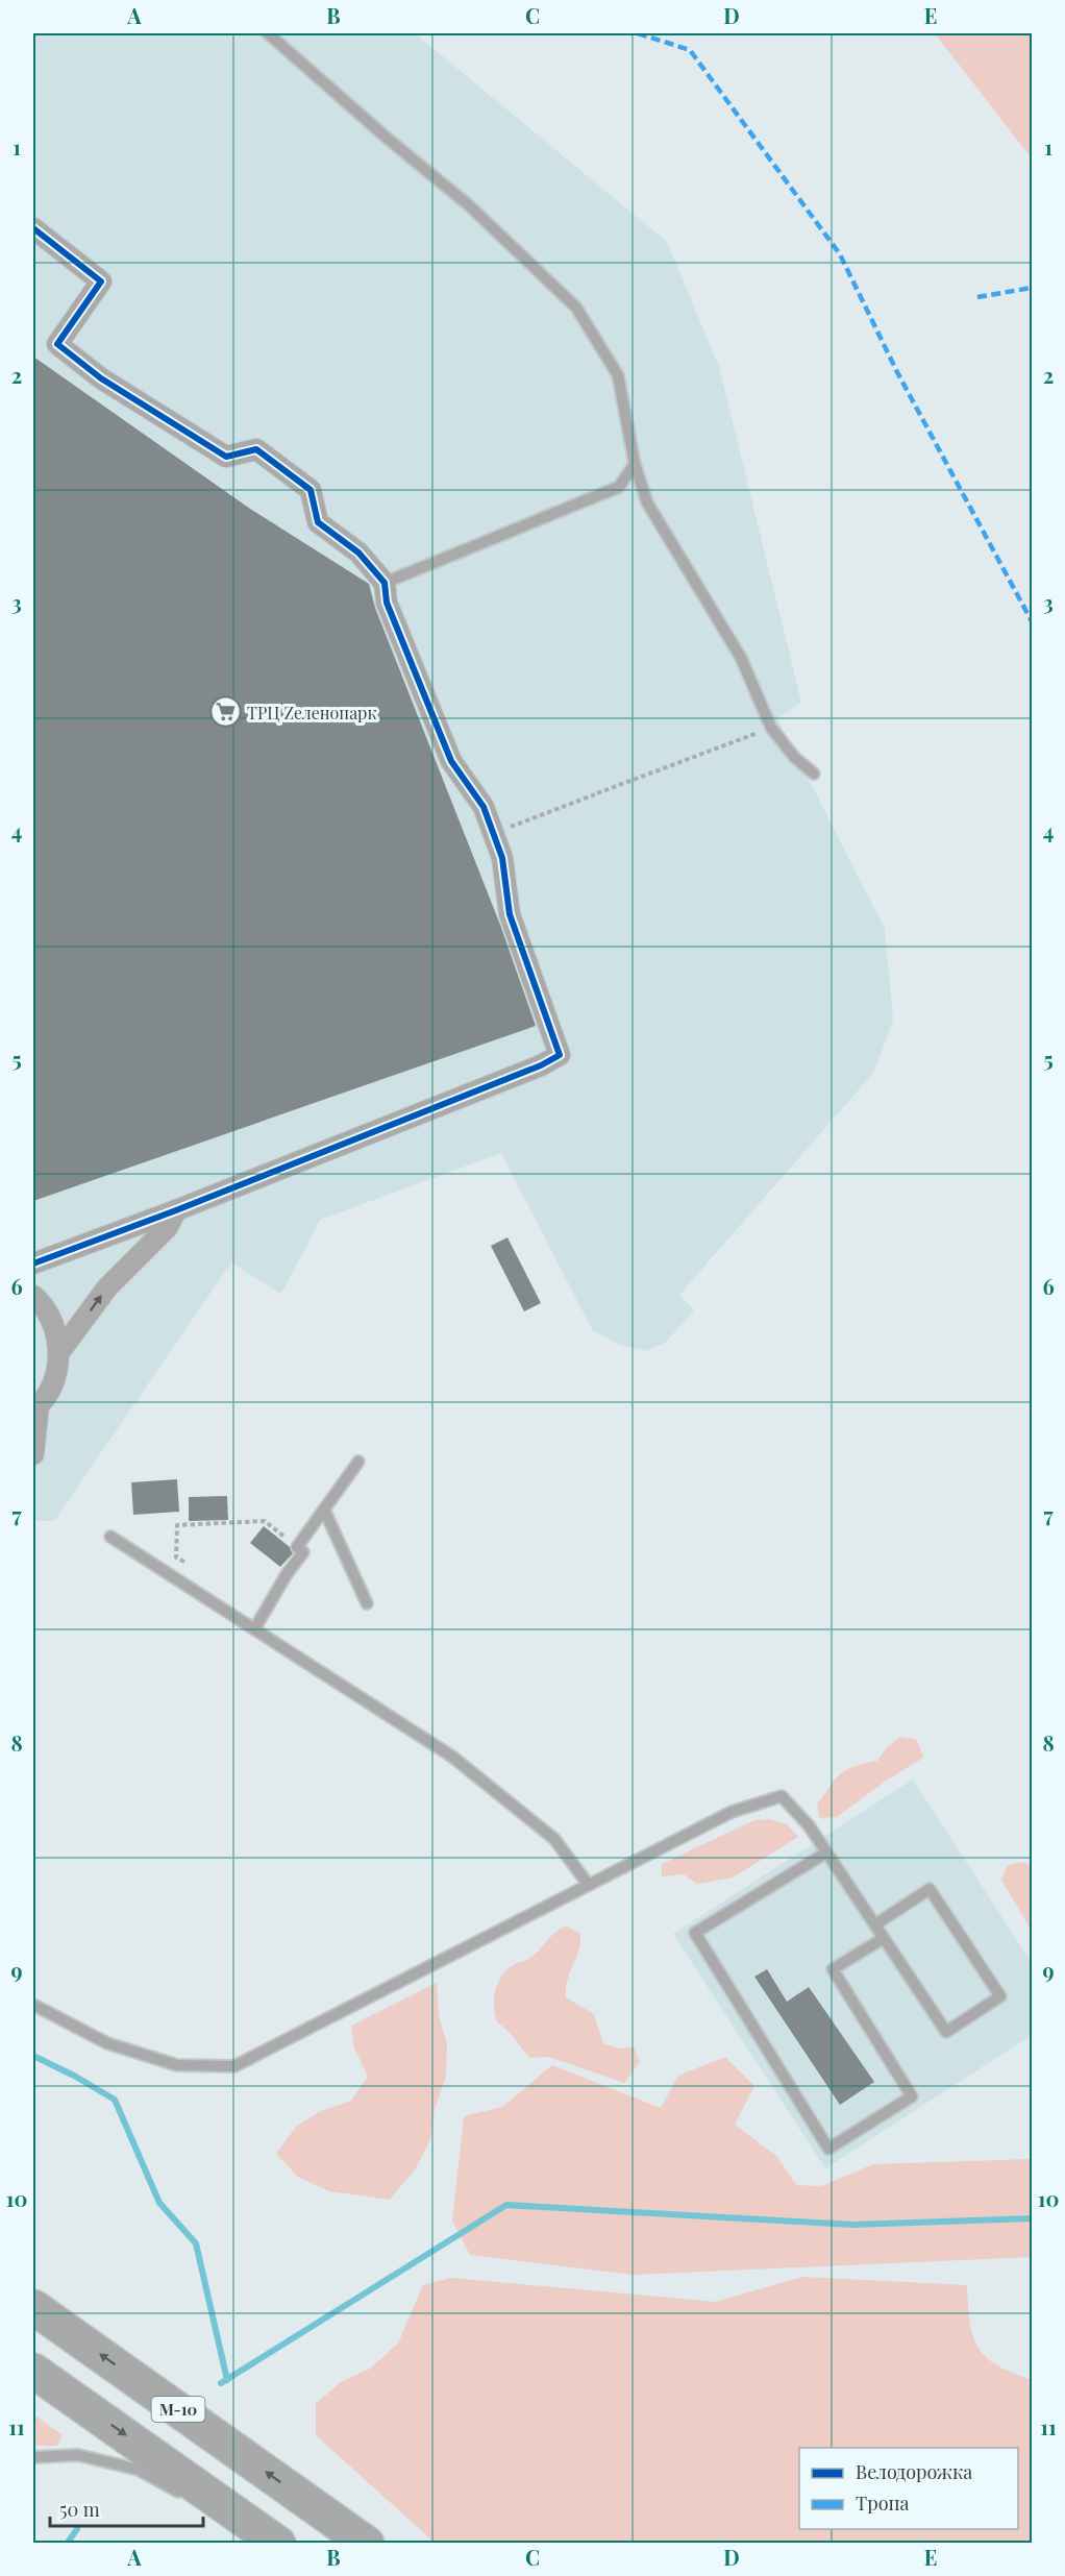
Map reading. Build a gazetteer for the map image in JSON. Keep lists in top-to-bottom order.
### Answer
{
  "streets": {
    "highway": ["М-10"]
  },
  "places": {
    "supermarket": ["ТРЦ Zеленопарк"]
  },
  "legend": ["Велодорожка", "Тропа"],
  "scale_bar": "50 m",
  "grid": {
    "columns": [
      "A",
      "B",
      "C",
      "D",
      "E"
    ],
    "rows": [
      "1",
      "2",
      "3",
      "4",
      "5",
      "6",
      "7",
      "8",
      "9",
      "10",
      "11"
    ]
  }
}
